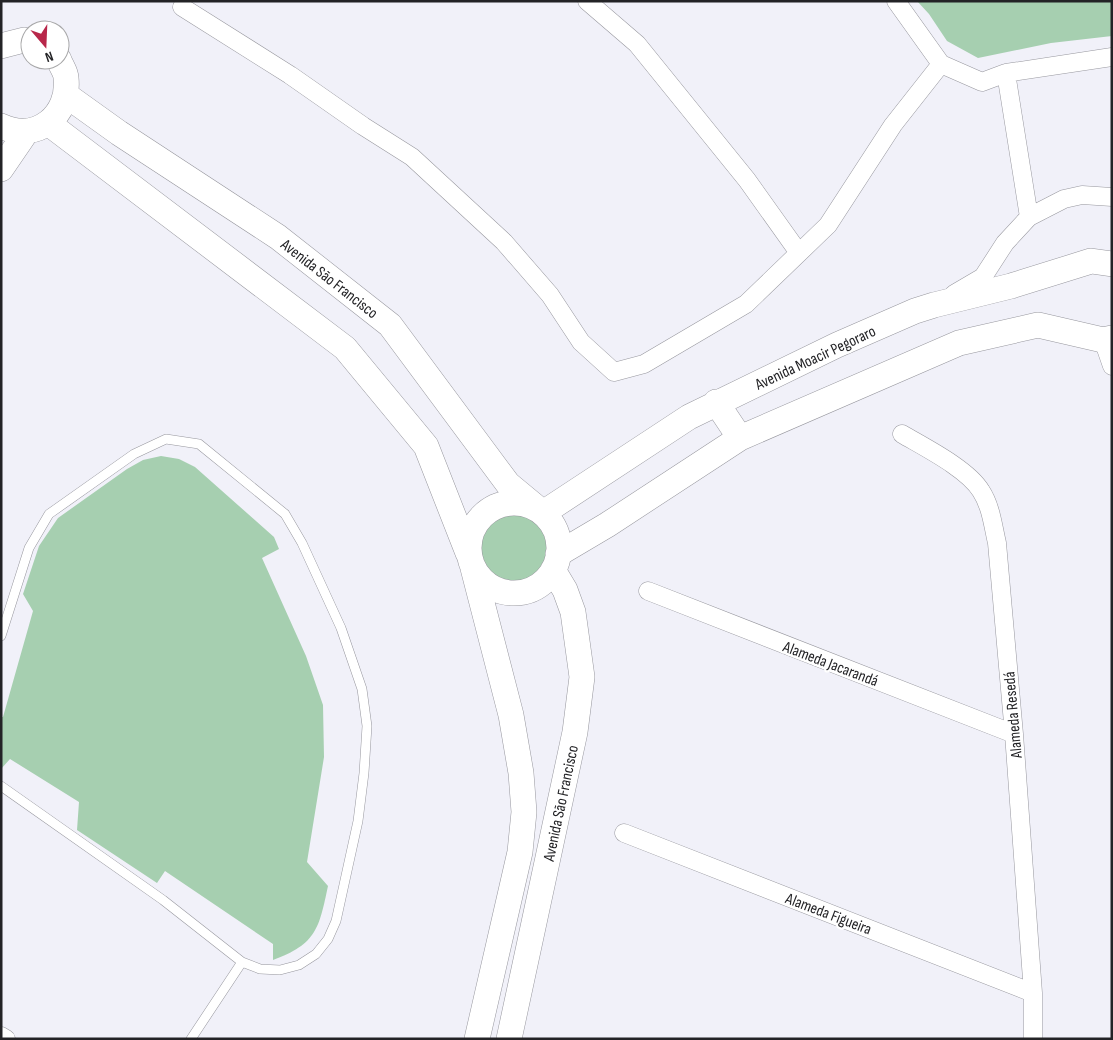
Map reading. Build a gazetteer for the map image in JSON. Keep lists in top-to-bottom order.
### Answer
{
  "streets": {
    "main road": ["Avenida São Francisco", "Avenida Moacir Pegoraro"],
    "street": ["Alameda Jacarandá", "Alameda Resedá", "Alameda Figueira"]
  },
  "crossings": [
    ["Avenida São Francisco", "Avenida Moacir Pegoraro"],
    ["Alameda Jacarandá", "Alameda Resedá"],
    ["Alameda Resedá", "Alameda Figueira"]
  ],
  "north": "bottom"
}
